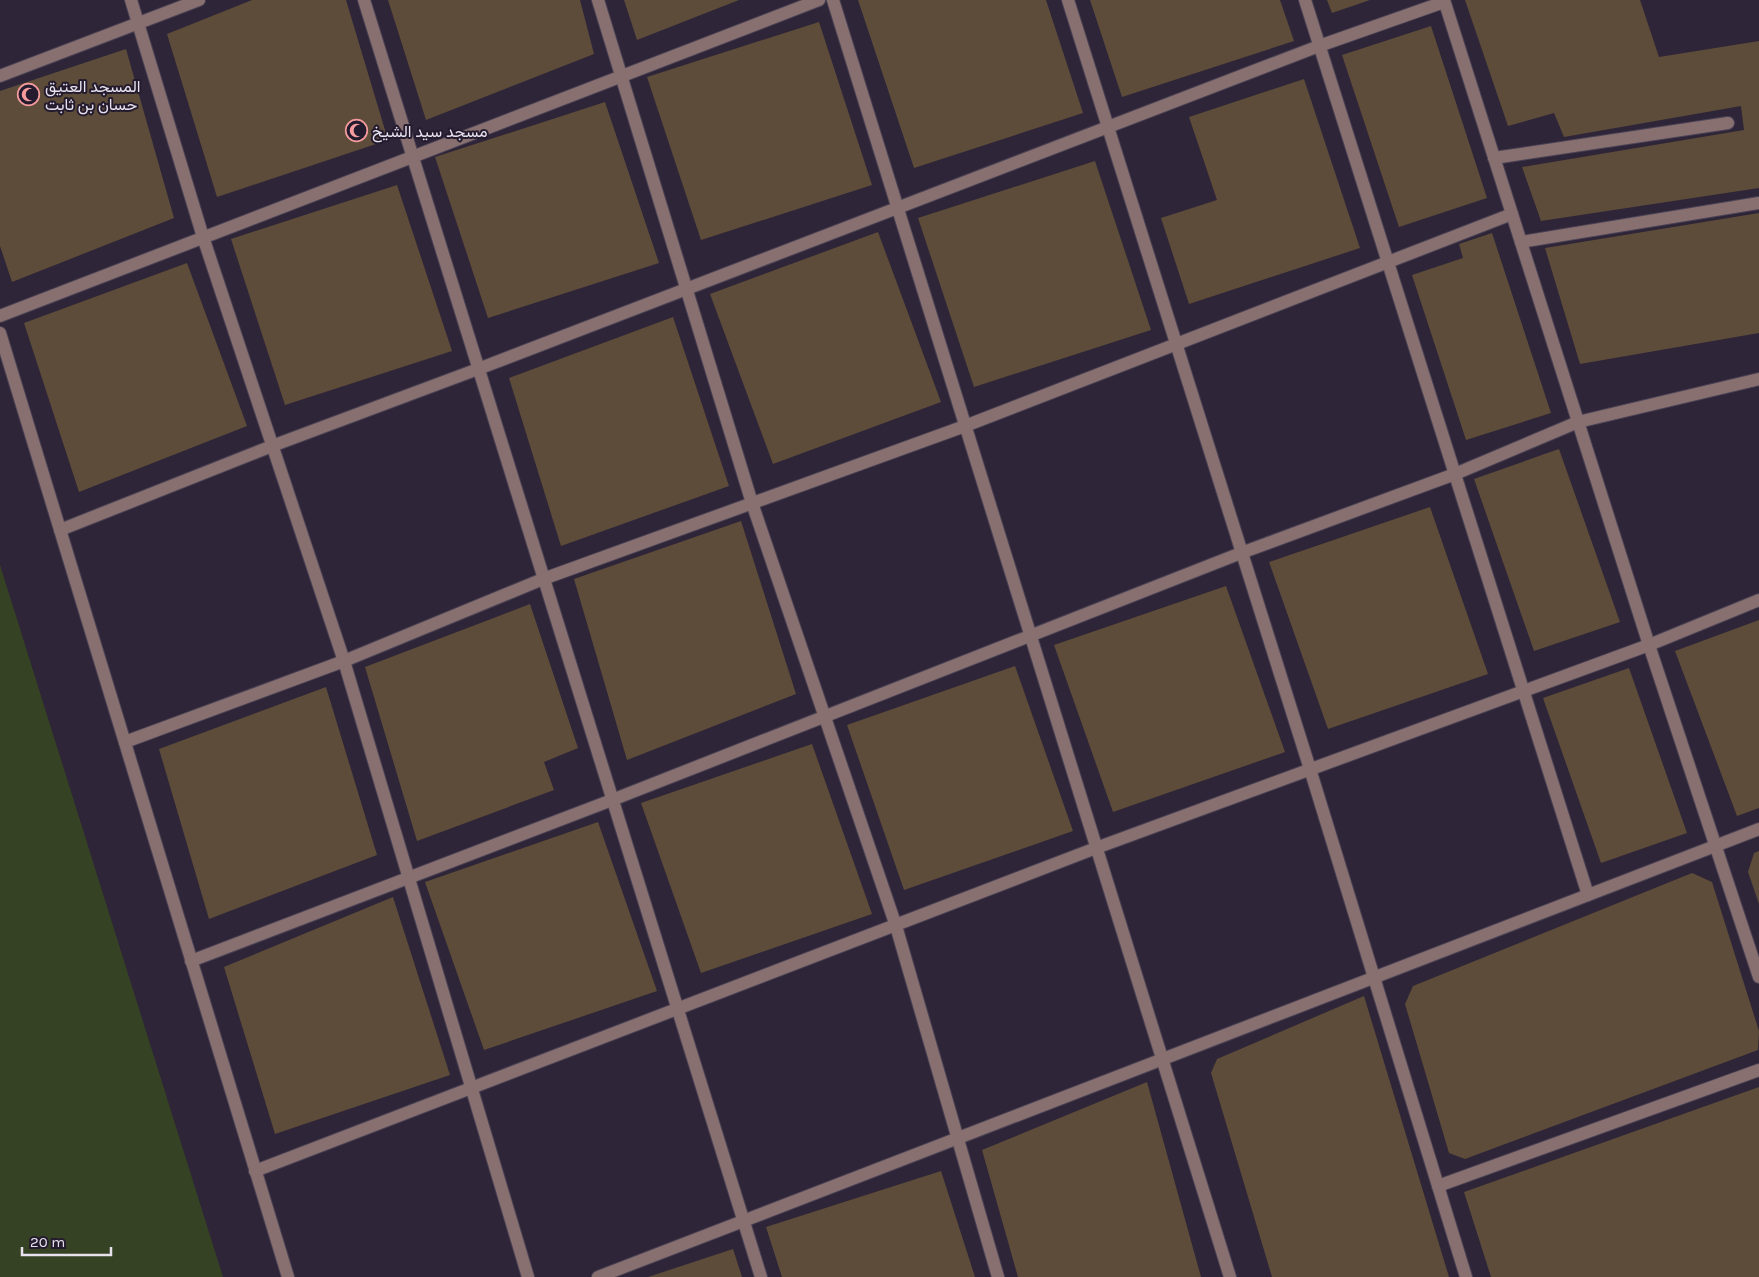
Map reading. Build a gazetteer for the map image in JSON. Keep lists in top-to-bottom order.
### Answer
{
  "places": {
    "mosque": ["المسجد العتيق حسان بن ثابت", "مسجد سيد الشيخ"]
  },
  "scale_bar": "20 m"
}
